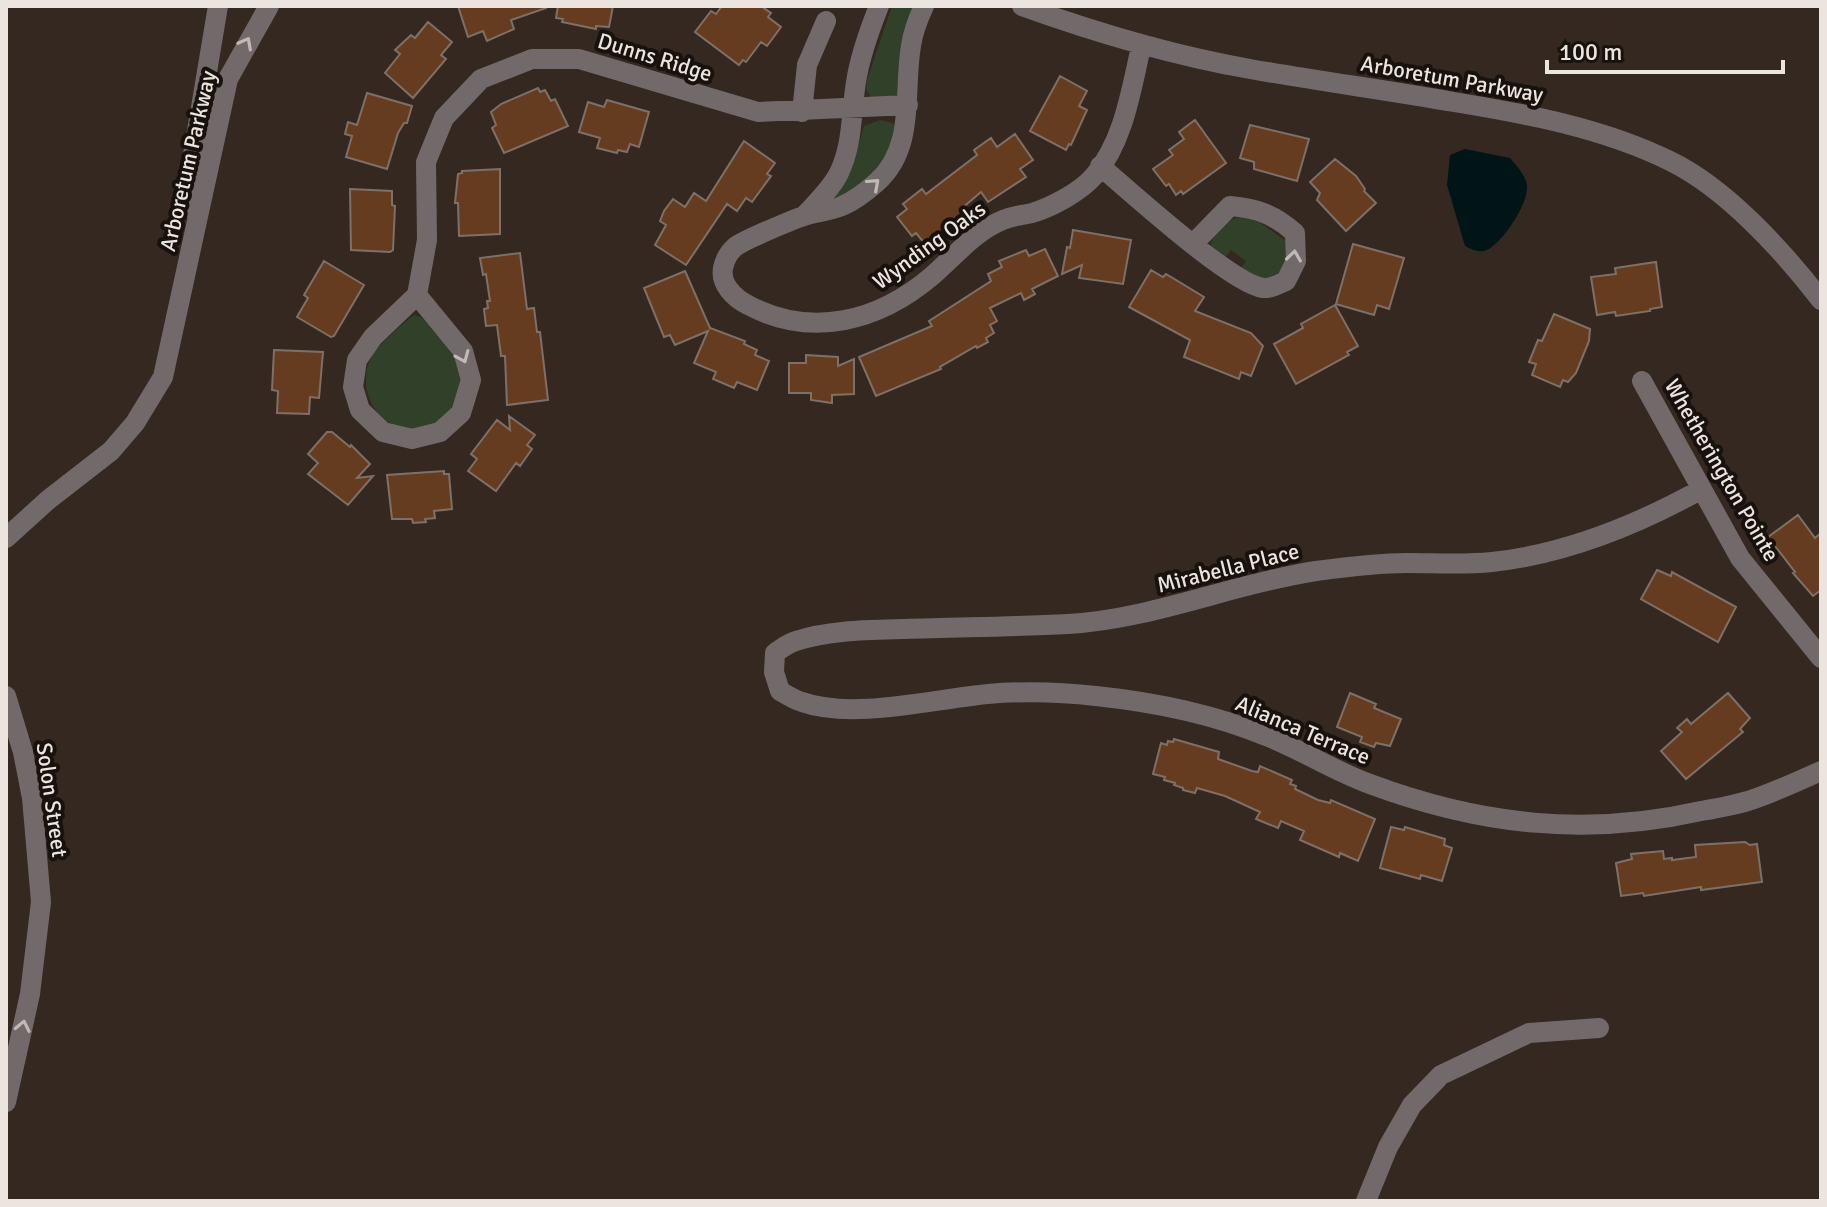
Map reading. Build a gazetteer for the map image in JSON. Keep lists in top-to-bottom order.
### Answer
{
  "streets": {
    "street": [
      "Dunns Ridge",
      "Arboretum Parkway",
      "Wynding Oaks",
      "Whetherington Pointe",
      "Mirabella Place",
      "Alianca Terrace",
      "Solon Street"
    ]
  },
  "crossings": [
    ["Dunns Ridge", "Wynding Oaks"],
    ["Arboretum Parkway", "Wynding Oaks"],
    ["Whetherington Pointe", "Mirabella Place"],
    ["Mirabella Place", "Alianca Terrace"]
  ],
  "one_way": ["Solon Street"],
  "scale_bar": "100 m"
}
